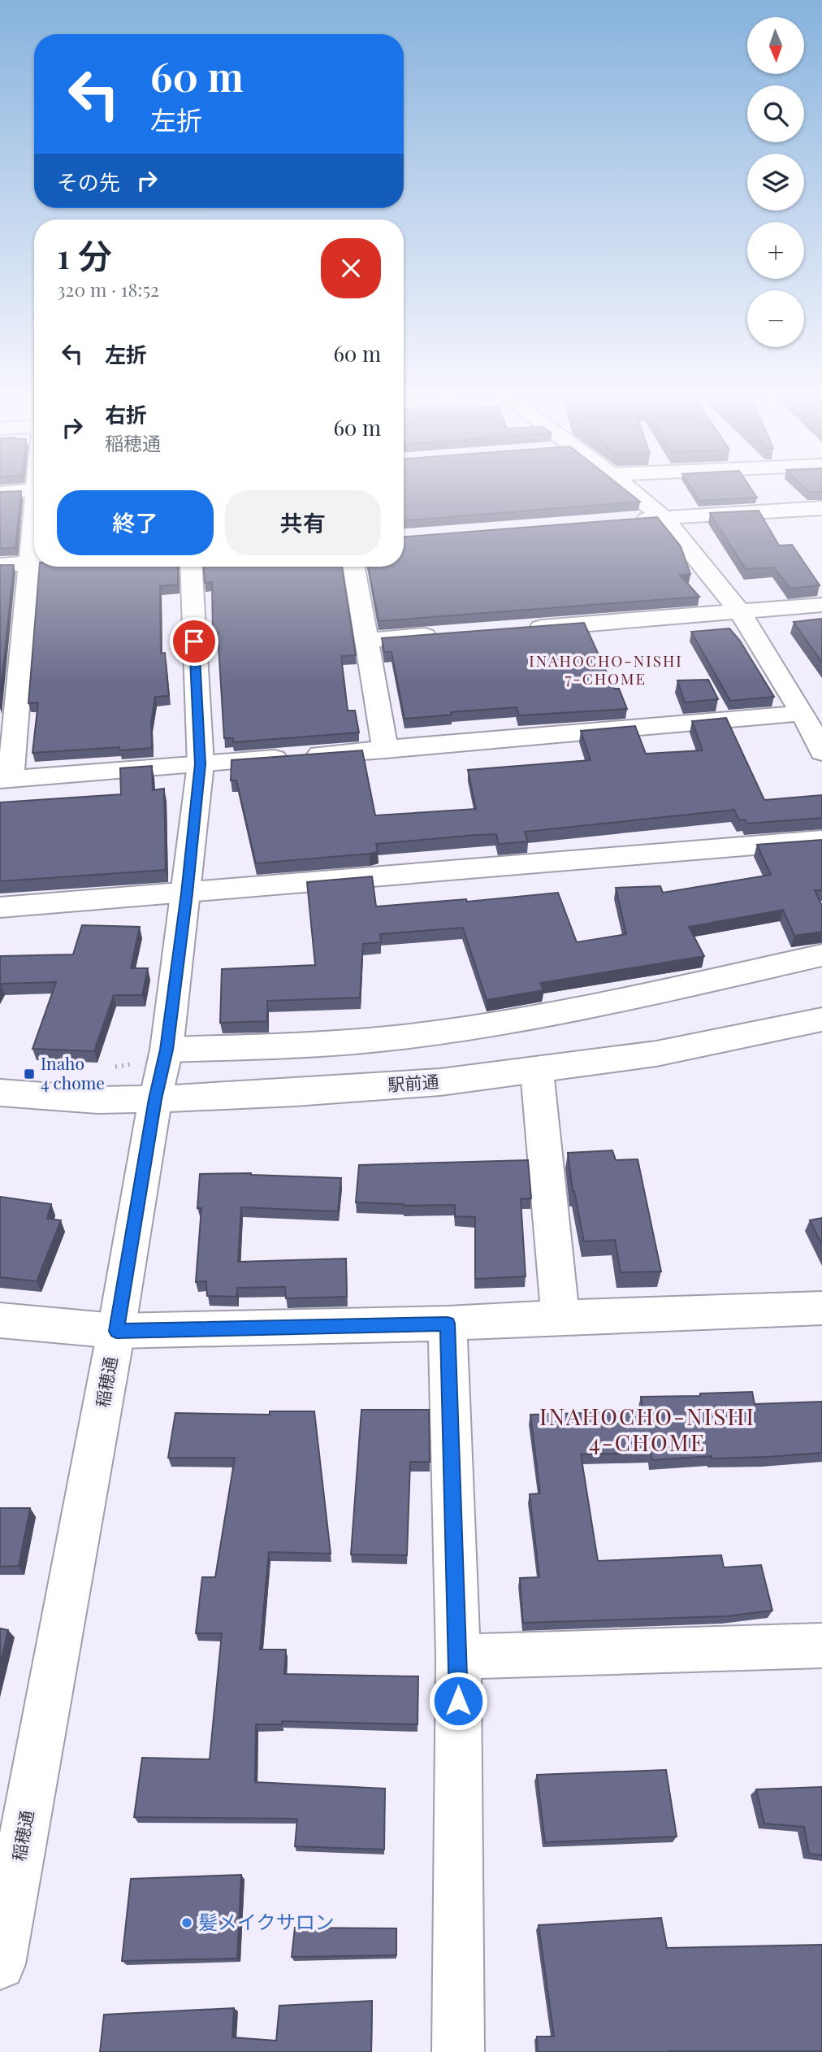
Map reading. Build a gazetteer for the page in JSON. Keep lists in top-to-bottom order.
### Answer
{
  "streets": {
    "street": ["駅前通", "稲穂通"]
  },
  "crossings": [
    ["駅前通", "稲穂通"]
  ],
  "districts": ["INAHOCHO-NISHI 7-CHOME", "INAHOCHO-NISHI 4-CHOME"],
  "places": {
    "transit": ["Inaho 4 chome"],
    "other": ["髪メイクサロン"]
  },
  "north": "bottom",
  "page": {
    "map_buttons": ["+", "−"],
    "turn": ["60 m", "左折"],
    "then": "その先",
    "heading": ["1 分", "320 m · 18:52"],
    "list": [
      {
        "name": "左折",
        "value": "60 m"
      },
      {
        "name": "右折",
        "note": "稲穂通",
        "value": "60 m"
      }
    ],
    "buttons": ["終了", "共有"]
  }
}
